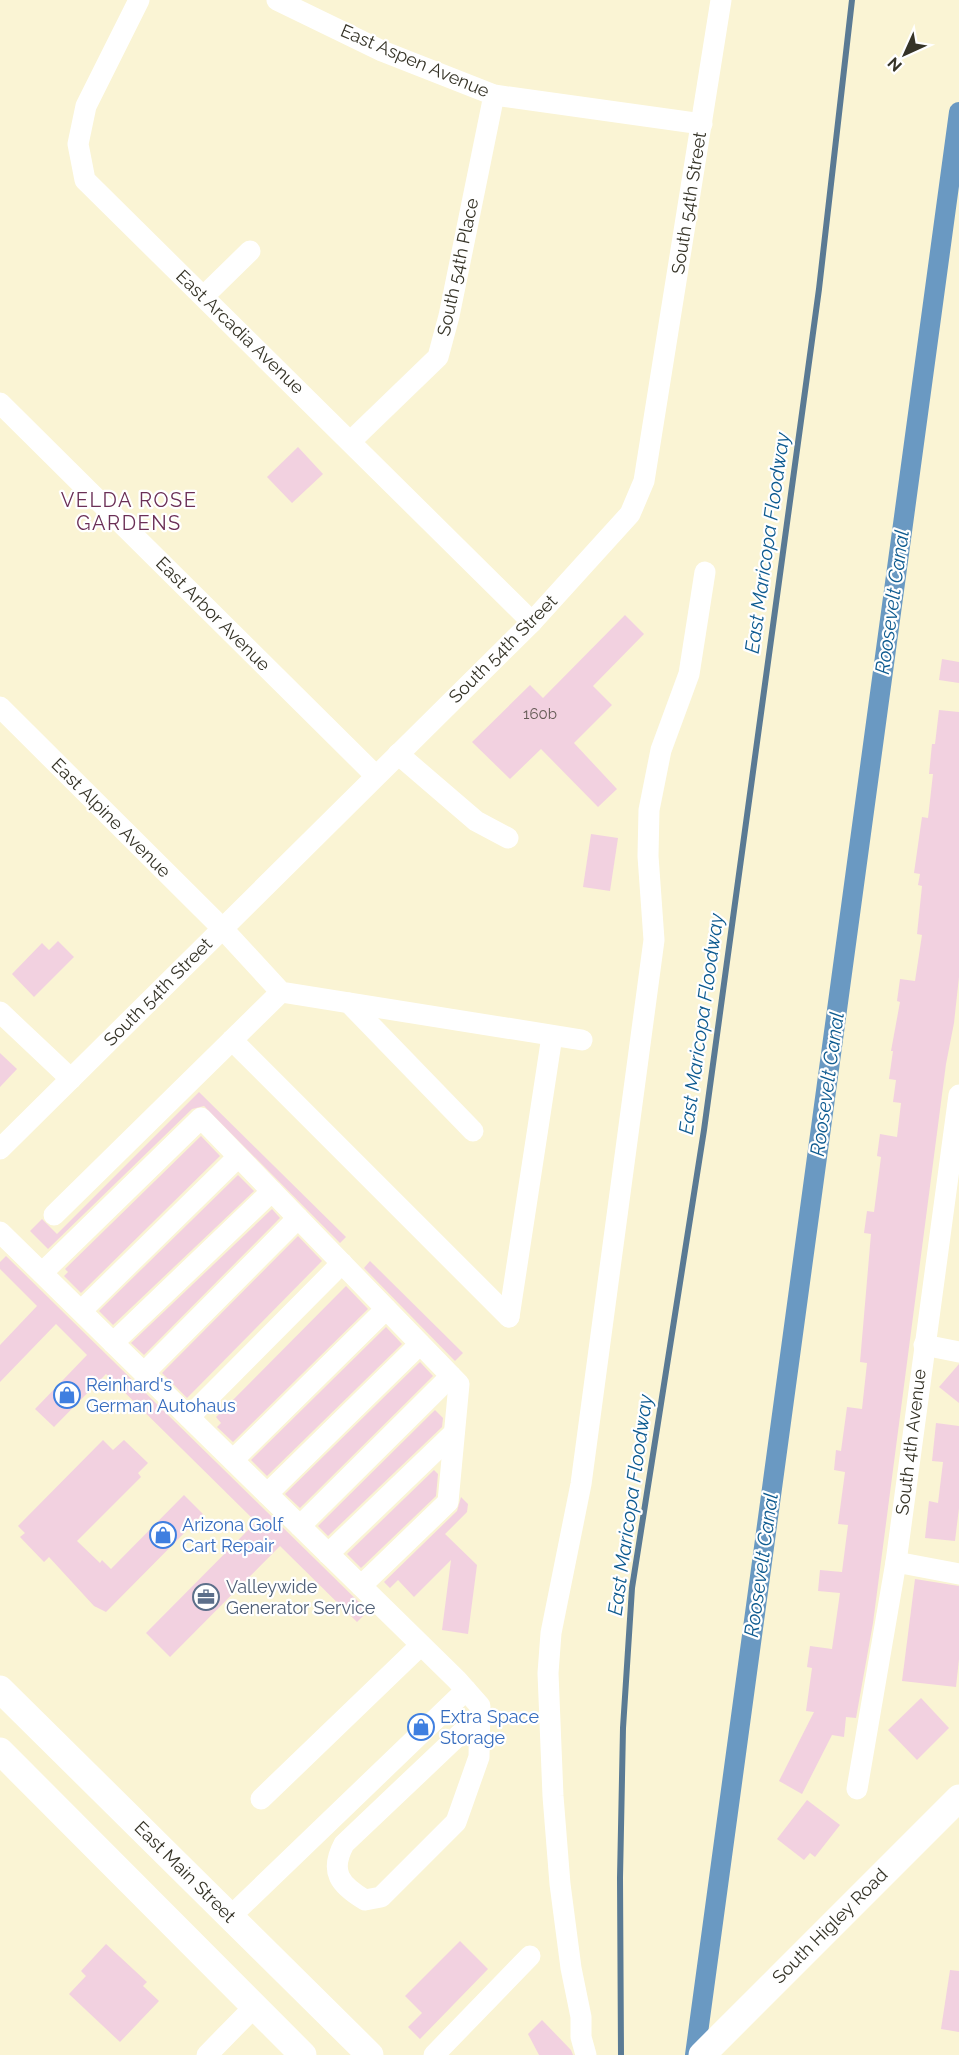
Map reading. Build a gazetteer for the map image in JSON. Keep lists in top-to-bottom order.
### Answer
{
  "streets": {
    "main road": ["East Main Street", "South Higley Road"],
    "street": [
      "East Aspen Avenue",
      "South 54th Street",
      "South 54th Place",
      "East Arcadia Avenue",
      "East Arbor Avenue",
      "East Alpine Avenue",
      "South 4th Avenue"
    ]
  },
  "crossings": [
    ["East Aspen Avenue", "South 54th Street"],
    ["East Aspen Avenue", "South 54th Place"],
    ["South 54th Street", "East Arcadia Avenue"],
    ["South 54th Street", "East Arbor Avenue"],
    ["South 54th Street", "East Alpine Avenue"],
    ["South 54th Place", "East Arcadia Avenue"]
  ],
  "districts": ["VELDA ROSE GARDENS"],
  "water": ["East Maricopa Floodway", "Roosevelt Canal"],
  "places": {
    "shop": ["Reinhard's German Autohaus", "Arizona Golf Cart Repair", "Extra Space Storage"],
    "office": ["Valleywide Generator Service"]
  },
  "house_numbers": ["160b"],
  "north": "bottom left"
}
